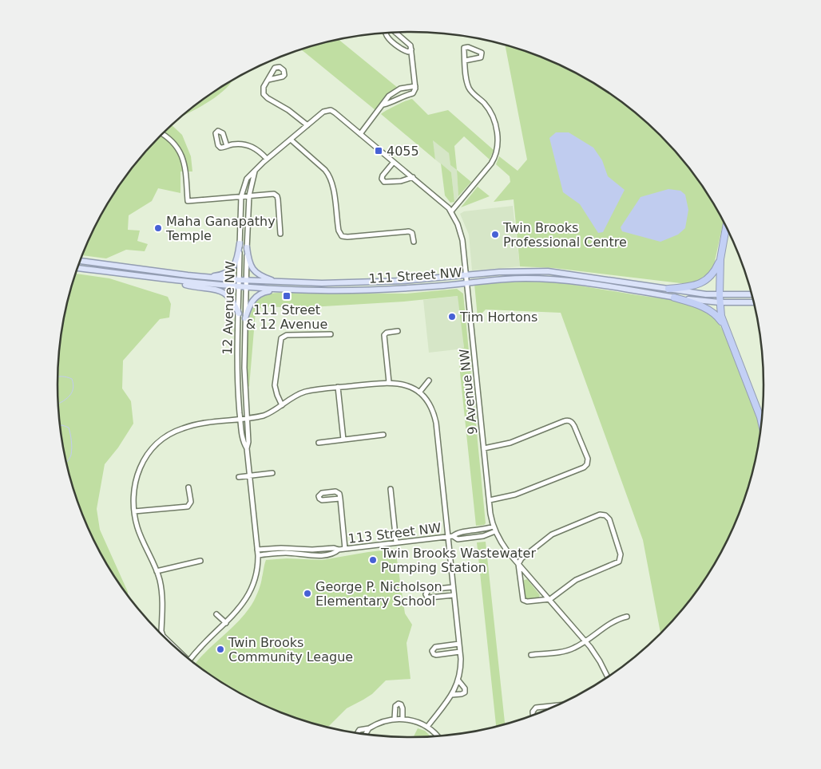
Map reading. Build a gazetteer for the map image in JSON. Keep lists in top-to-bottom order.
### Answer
{
  "streets": {
    "main road": ["111 Street NW"],
    "street": ["12 Avenue NW", "9 Avenue NW", "113 Street NW"]
  },
  "crossings": [
    ["111 Street NW", "12 Avenue NW"],
    ["111 Street NW", "9 Avenue NW"],
    ["12 Avenue NW", "9 Avenue NW"],
    ["12 Avenue NW", "113 Street NW"],
    ["9 Avenue NW", "113 Street NW"]
  ],
  "places": {
    "transit": ["4055", "111 Street & 12 Avenue"],
    "other": [
      "Maha Ganapathy Temple",
      "Twin Brooks Professional Centre",
      "Tim Hortons",
      "Twin Brooks Wastewater Pumping Station",
      "George P. Nicholson Elementary School",
      "Twin Brooks Community League"
    ]
  }
}
